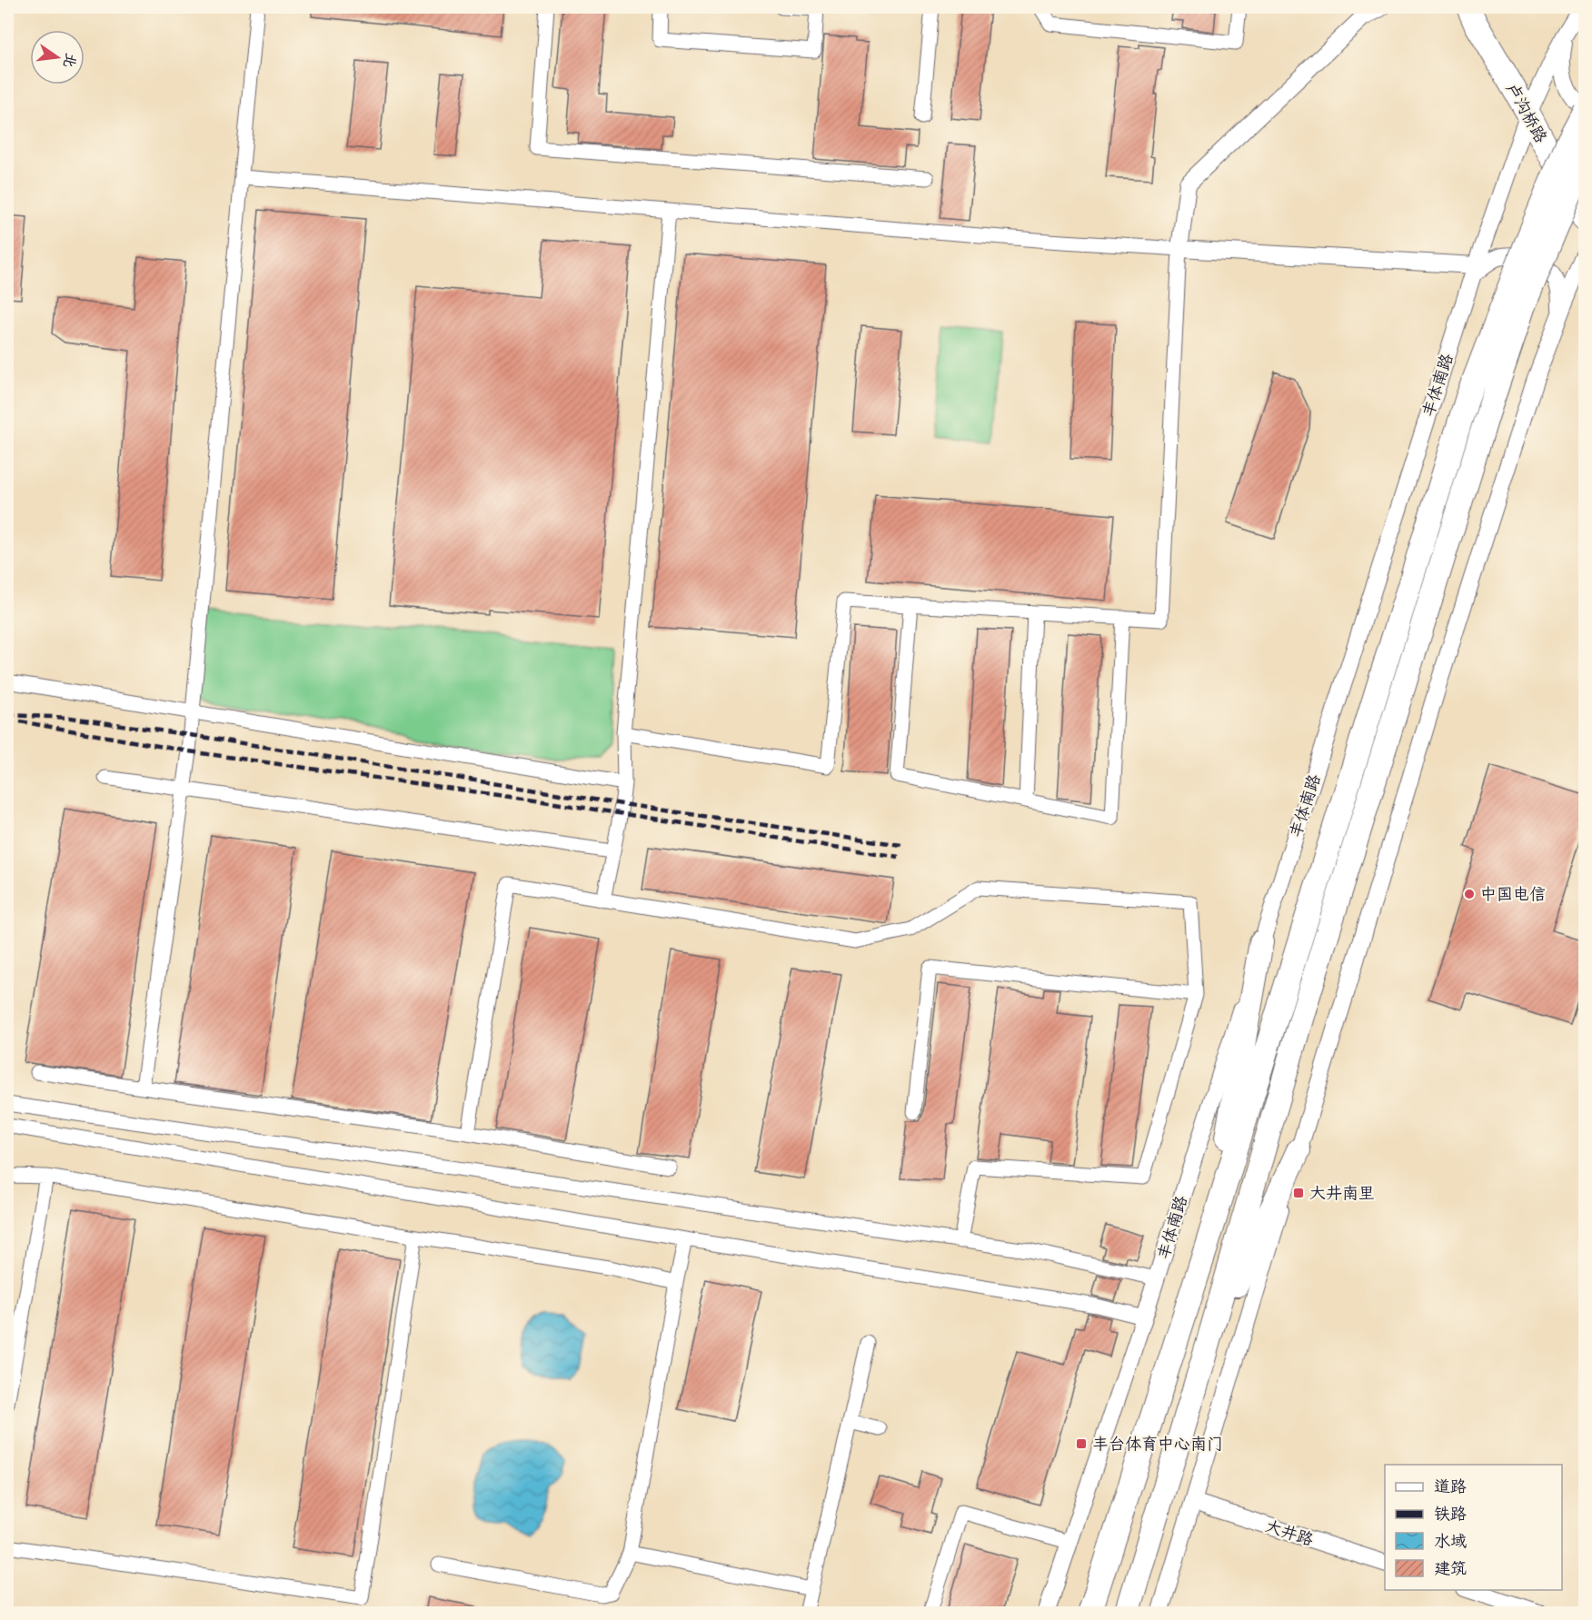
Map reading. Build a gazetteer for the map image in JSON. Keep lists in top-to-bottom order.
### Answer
{
  "streets": {
    "highway": ["卢沟桥路", "丰体南路"],
    "street": ["大井路"]
  },
  "crossings": [
    ["卢沟桥路", "丰体南路"]
  ],
  "places": {
    "other": ["中国电信"],
    "transit": ["大井南里", "丰台体育中心南门"]
  },
  "legend": [
    "道路",
    "铁路",
    "水域",
    "建筑"
  ],
  "north": "right"
}
